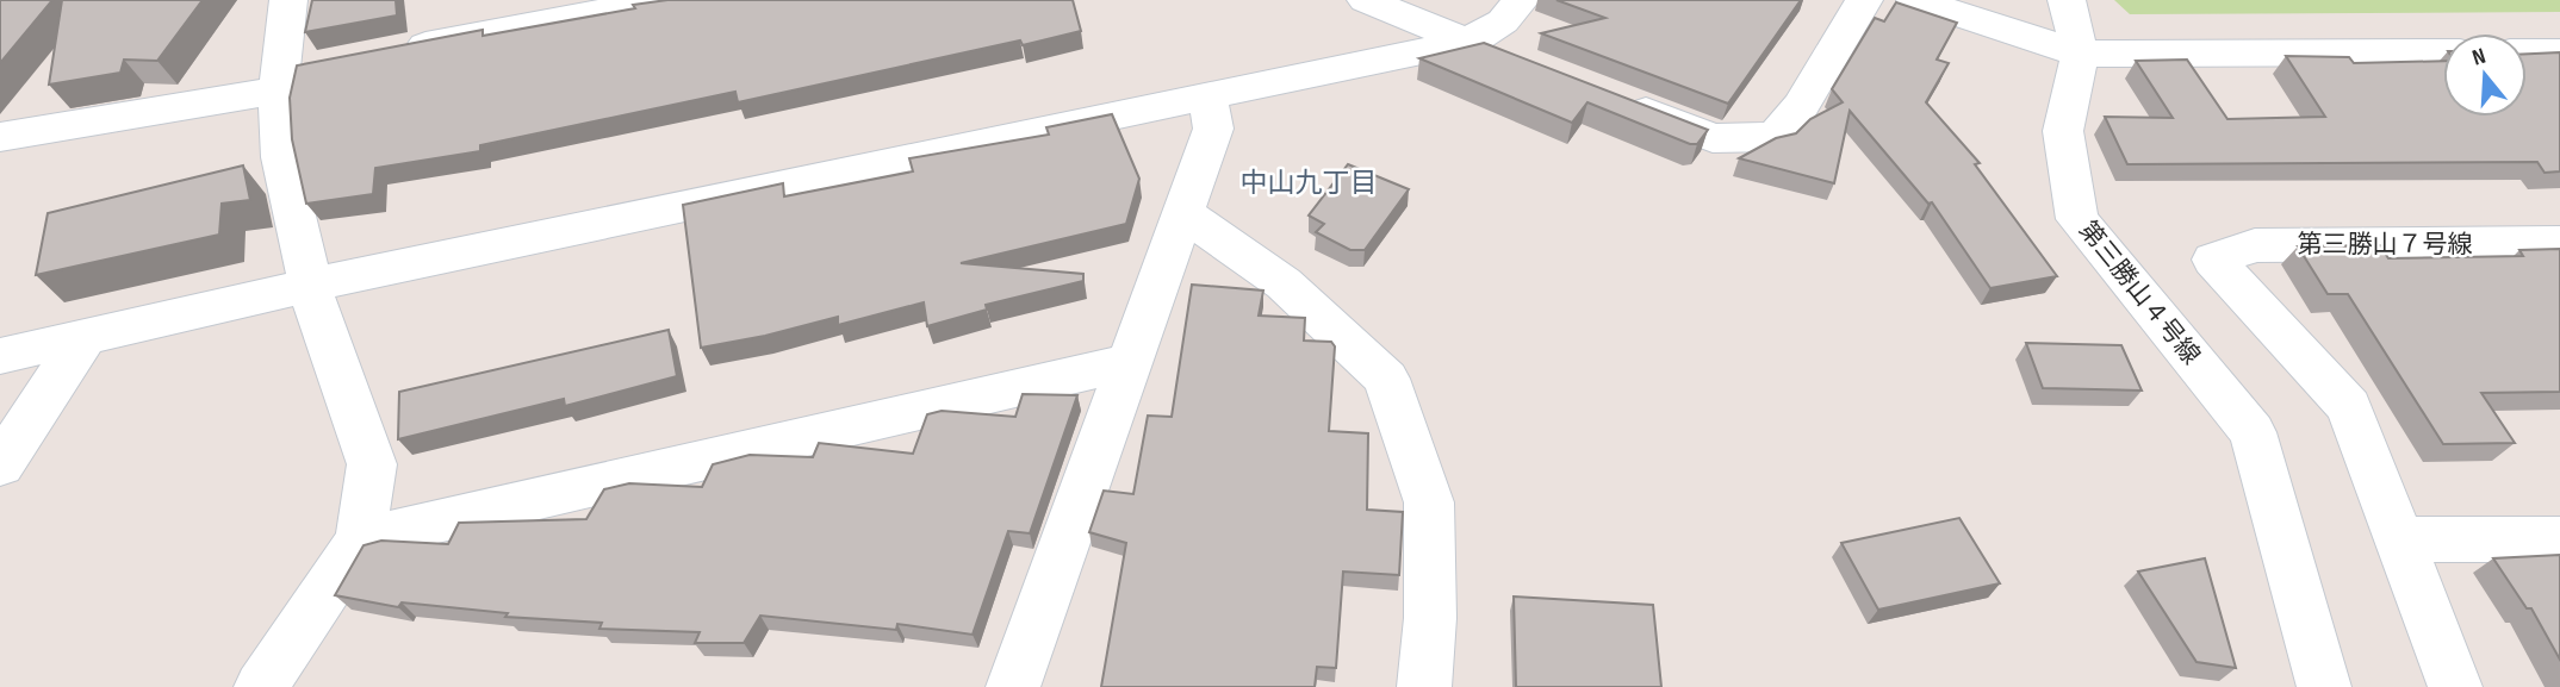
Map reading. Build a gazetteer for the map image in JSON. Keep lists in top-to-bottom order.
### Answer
{
  "streets": {
    "street": ["第三勝山７号線", "第三勝山４号線"]
  },
  "districts": ["中山九丁目"],
  "north": "top"
}
